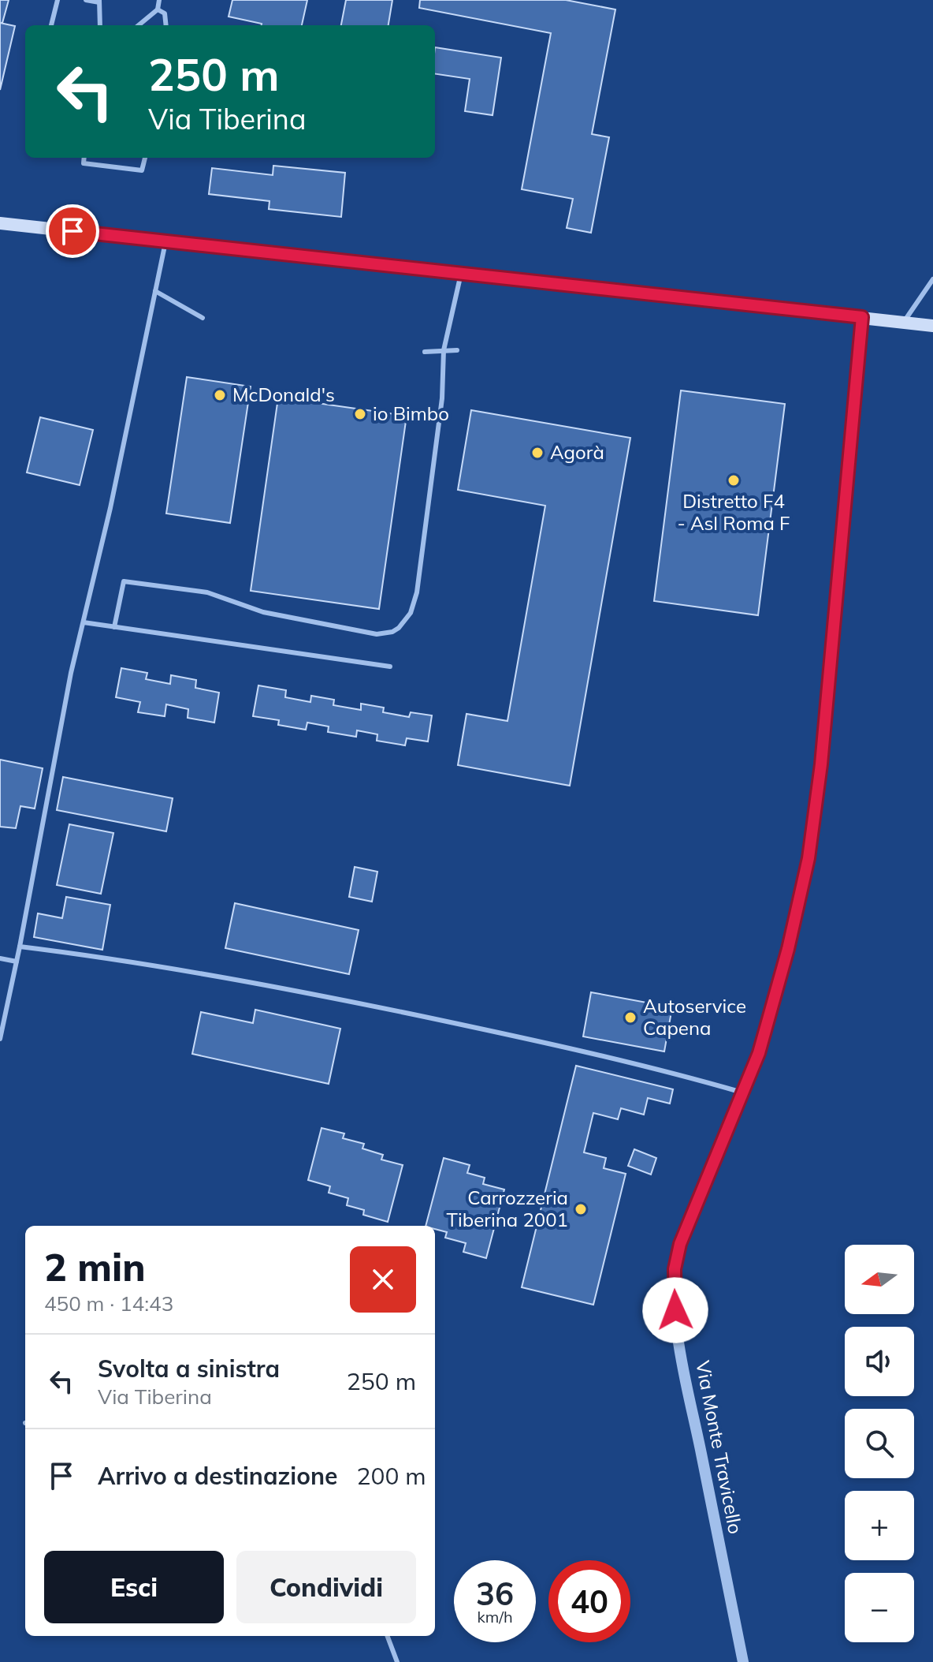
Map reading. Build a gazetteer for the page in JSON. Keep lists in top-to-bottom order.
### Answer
{
  "streets": {
    "street": ["Via Monte Travicello"]
  },
  "places": [
    "McDonald's",
    "io Bimbo",
    "Agorà",
    "Distretto F4 - Asl Roma F",
    "Autoservice Capena",
    "Carrozzeria Tiberina 2001"
  ],
  "north": "left",
  "page": {
    "turn": ["250 m", "Via Tiberina"],
    "heading": ["2 min", "450 m · 14:43"],
    "map_buttons": ["+", "−"],
    "list": [
      {
        "name": "Svolta a sinistra",
        "note": "Via Tiberina",
        "value": "250 m"
      },
      {
        "name": "Arrivo a destinazione",
        "value": "200 m"
      }
    ],
    "buttons": ["Esci", "Condividi"],
    "speed": "36 km/h",
    "limit": "40"
  }
}
